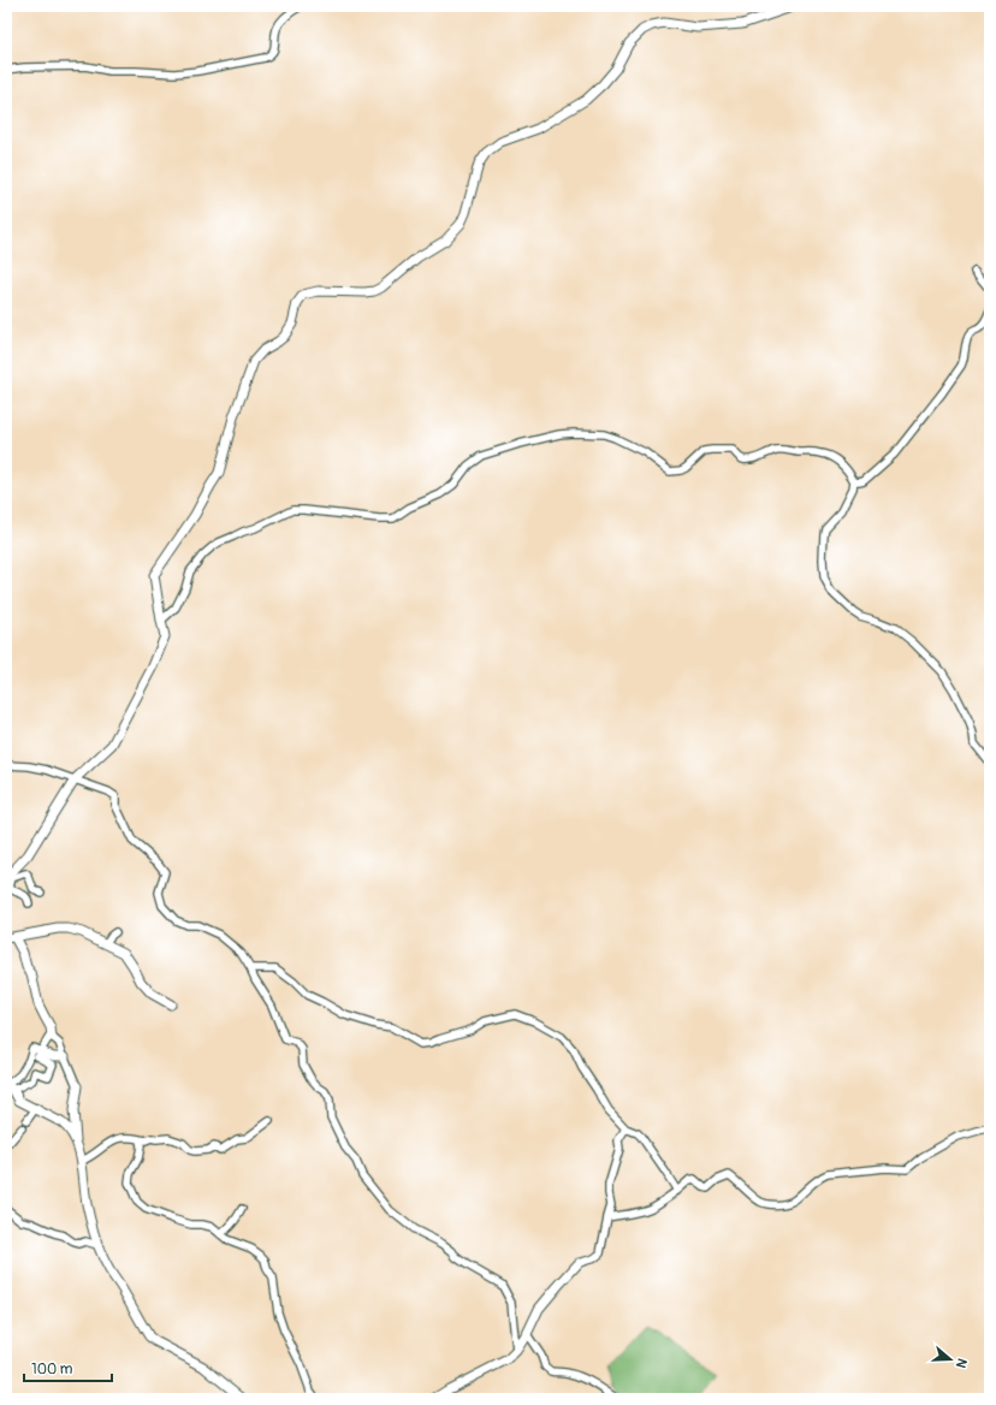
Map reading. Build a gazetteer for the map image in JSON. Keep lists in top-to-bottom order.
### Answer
{
  "scale_bar": "100 m",
  "north": "right"
}
